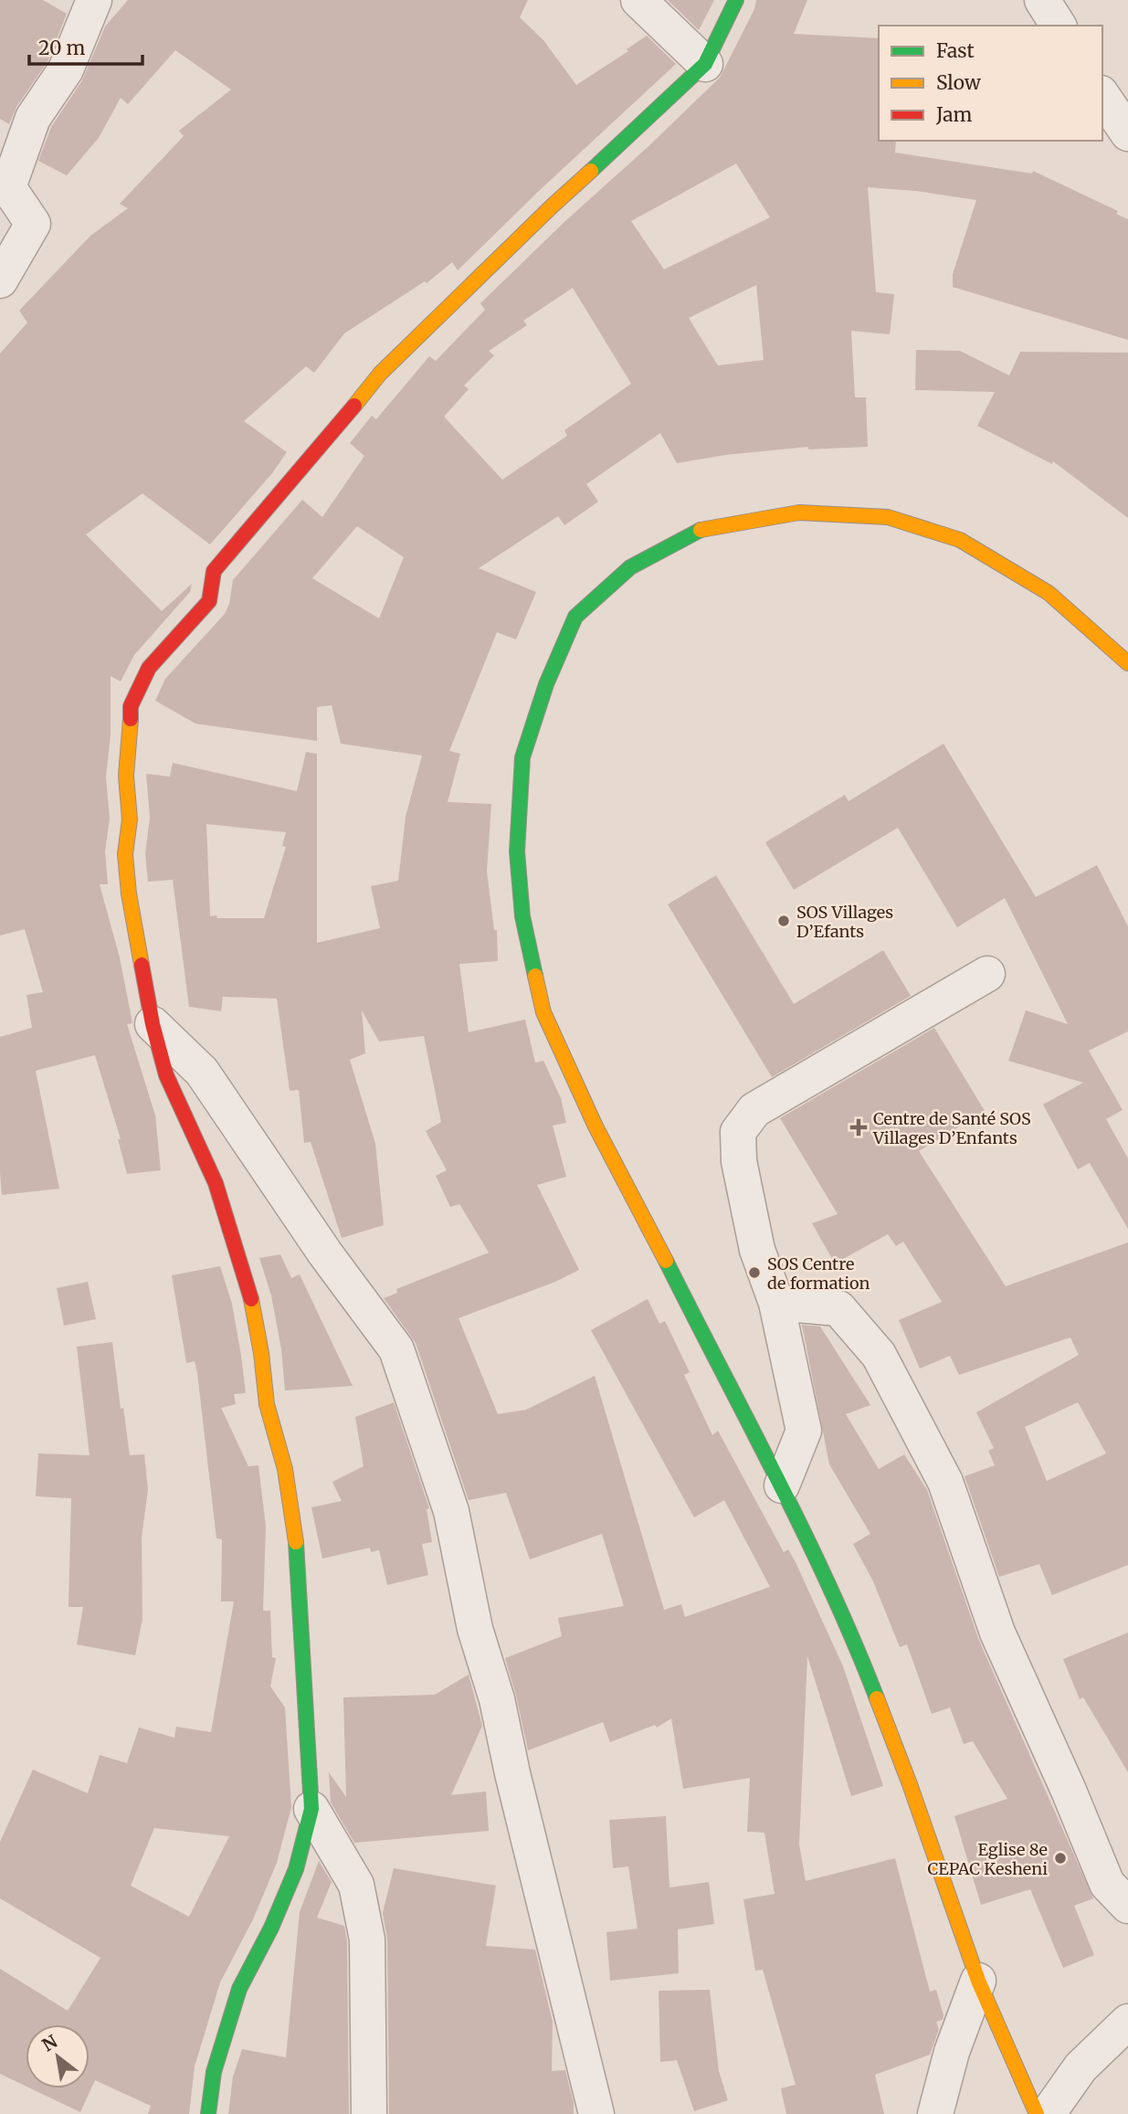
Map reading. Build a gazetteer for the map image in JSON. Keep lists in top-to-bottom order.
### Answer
{
  "places": {
    "other": ["SOS Villages D’Efants", "SOS Centre de formation", "Eglise 8e CEPAC Kesheni"],
    "health": ["Centre de Santé SOS Villages D’Enfants"]
  },
  "legend": ["Fast", "Slow", "Jam"],
  "scale_bar": "20 m",
  "north": "top left"
}
